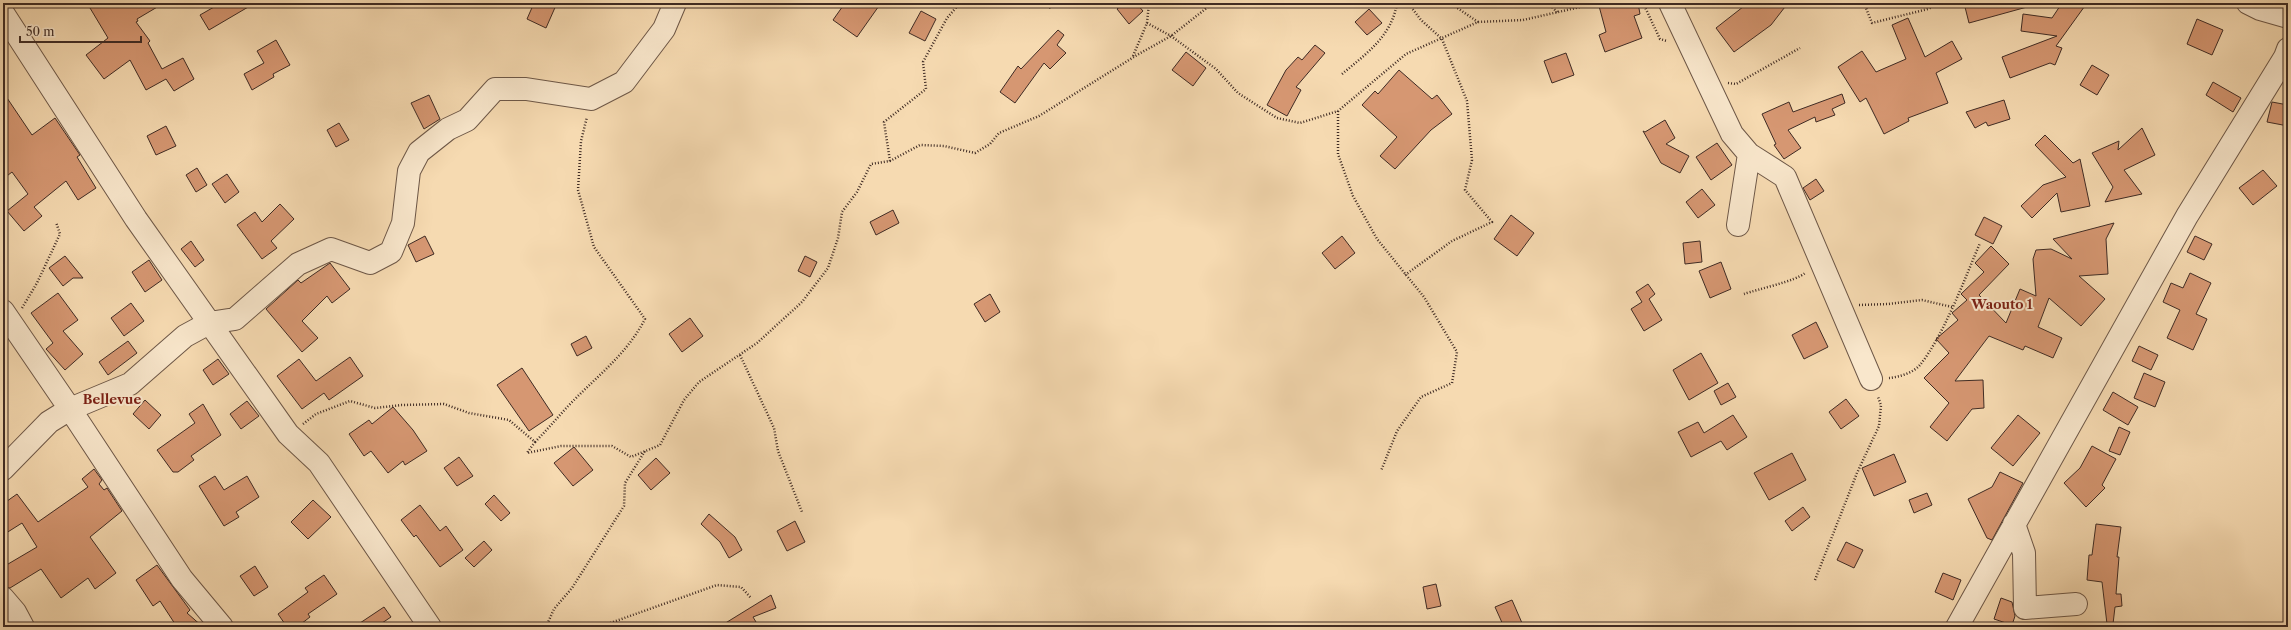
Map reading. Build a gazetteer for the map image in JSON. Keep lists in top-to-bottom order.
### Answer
{
  "districts": ["Waouto 1", "Bellevue"],
  "scale_bar": "50 m"
}
